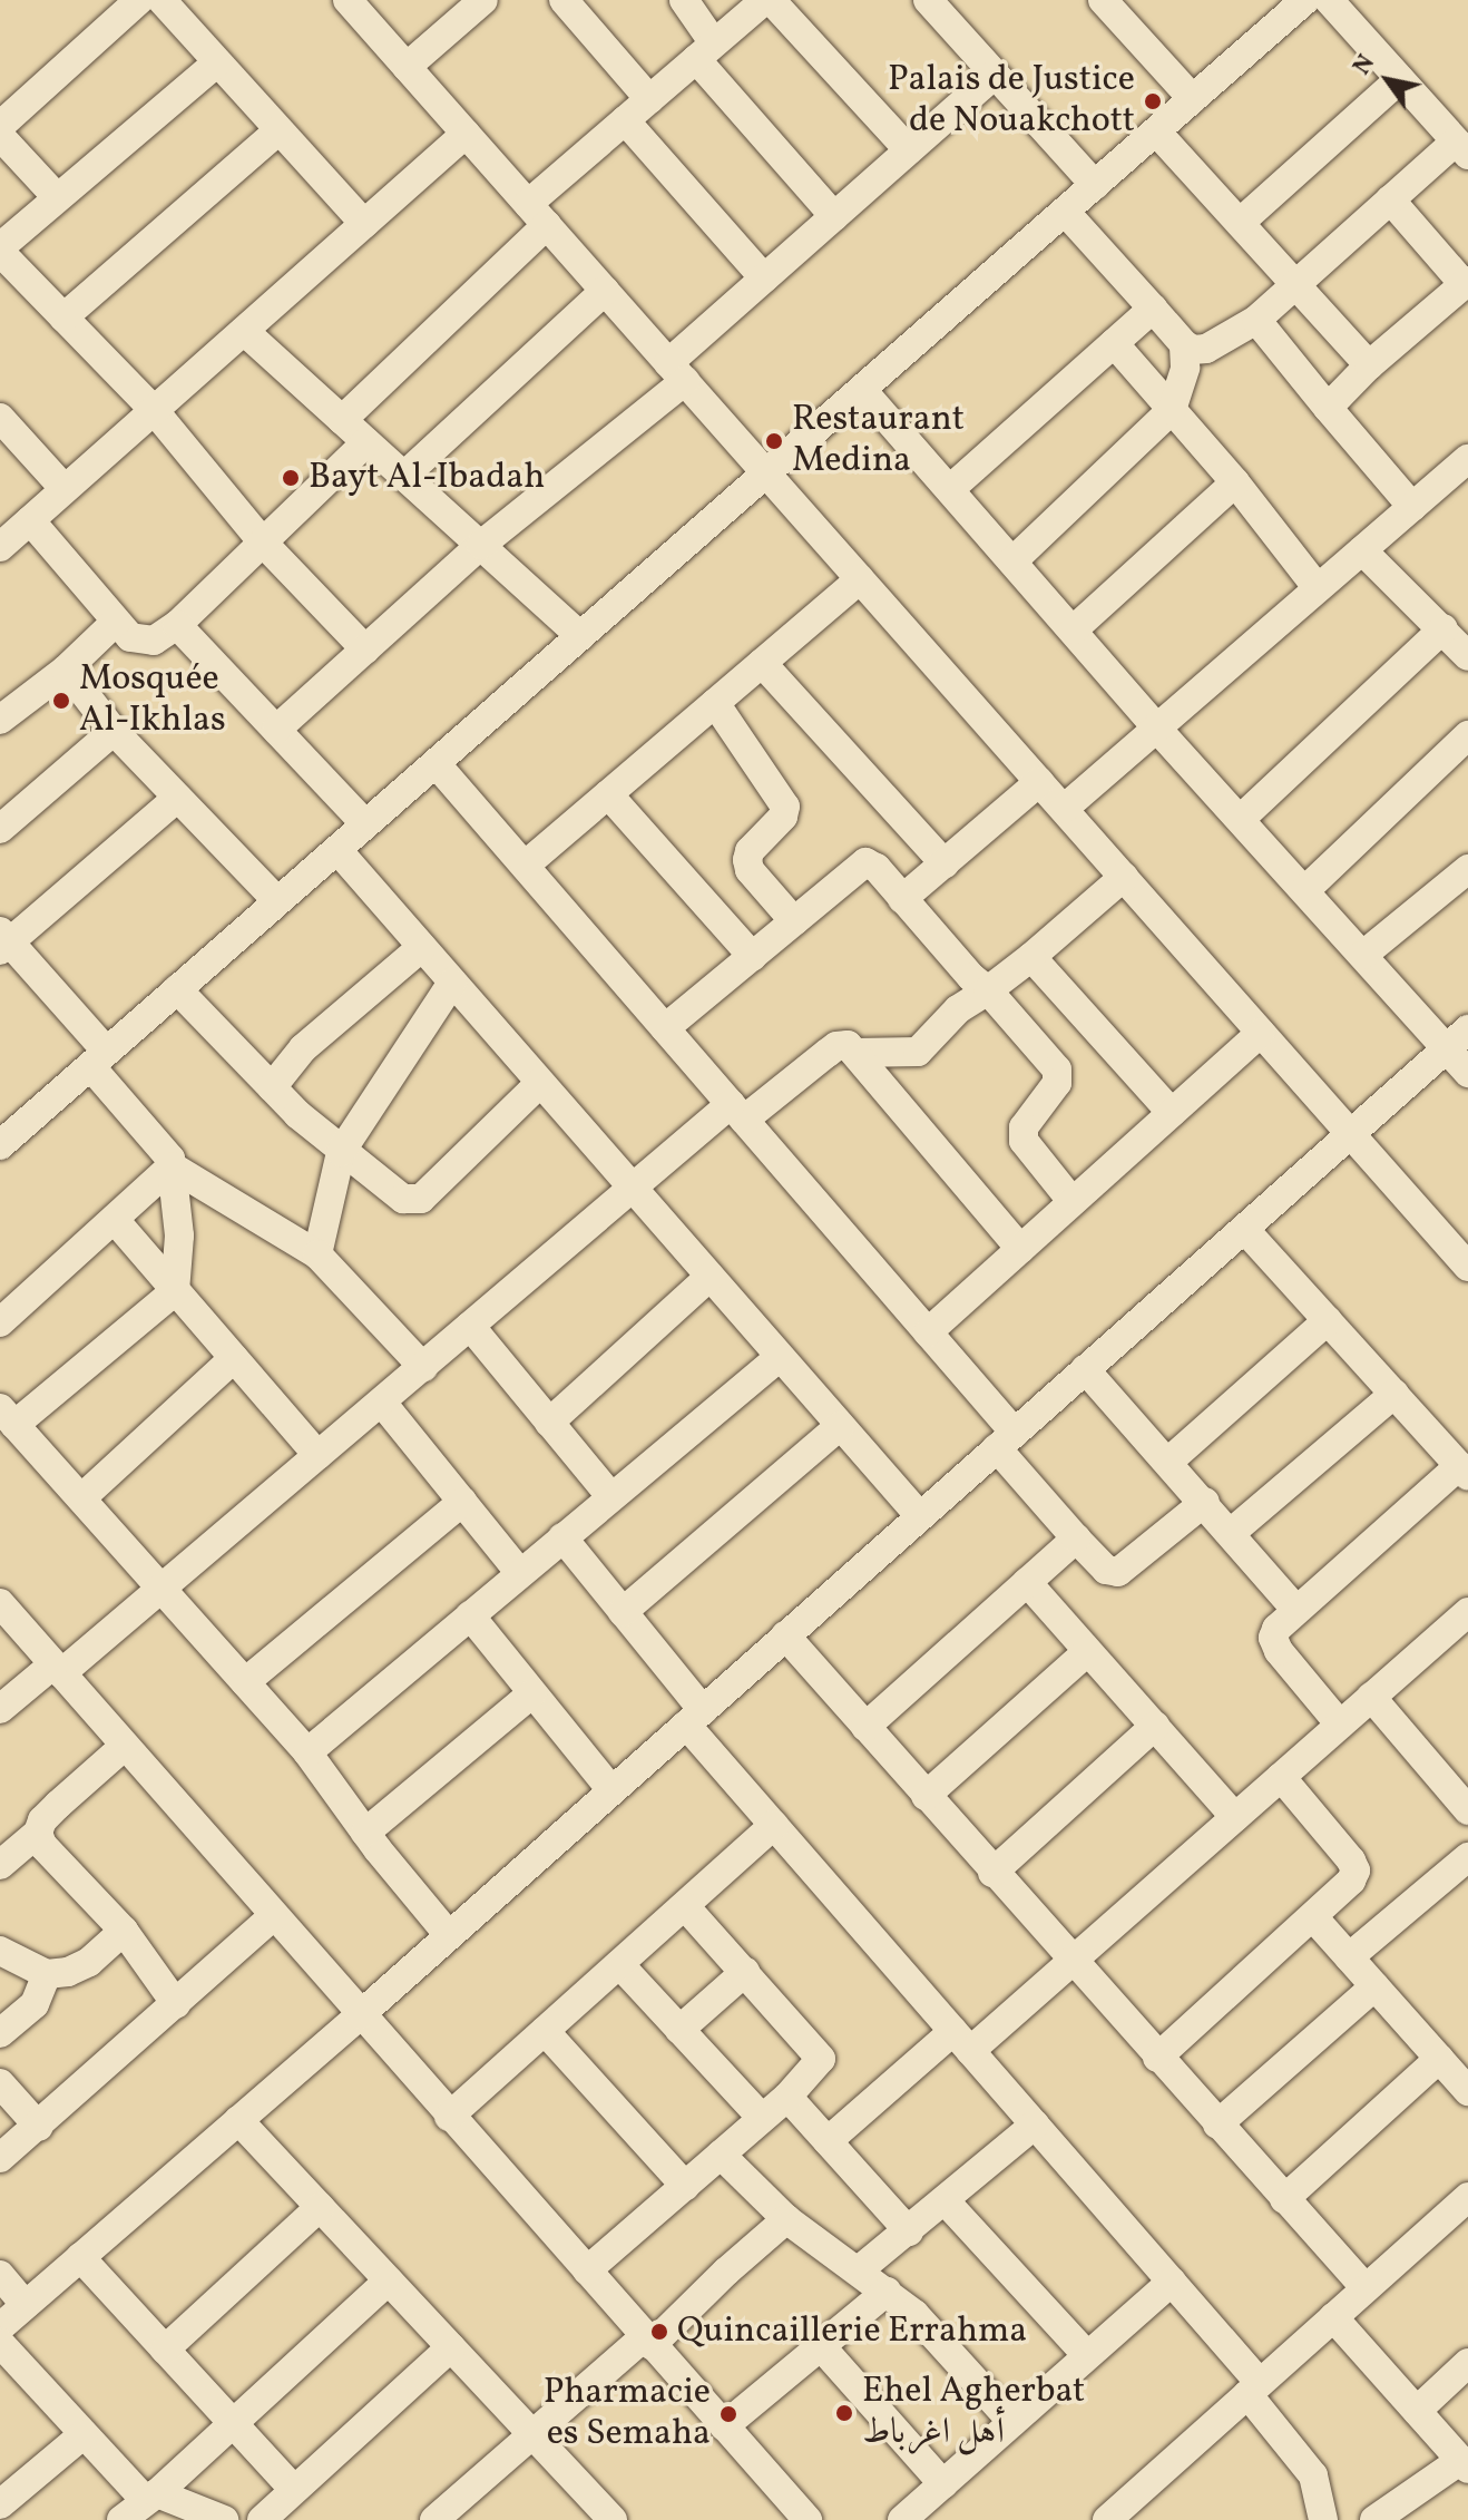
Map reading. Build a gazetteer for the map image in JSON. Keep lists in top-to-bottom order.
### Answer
{
  "places": [
    "Palais de Justice de Nouakchott",
    "Restaurant Medina",
    "Bayt Al-Ibadah",
    "Mosquée Al-Ikhlas",
    "Quincaillerie Errahma",
    "Ehel Agherbat أهل اغرباط",
    "Pharmacie es Semaha"
  ],
  "north": "top left"
}
